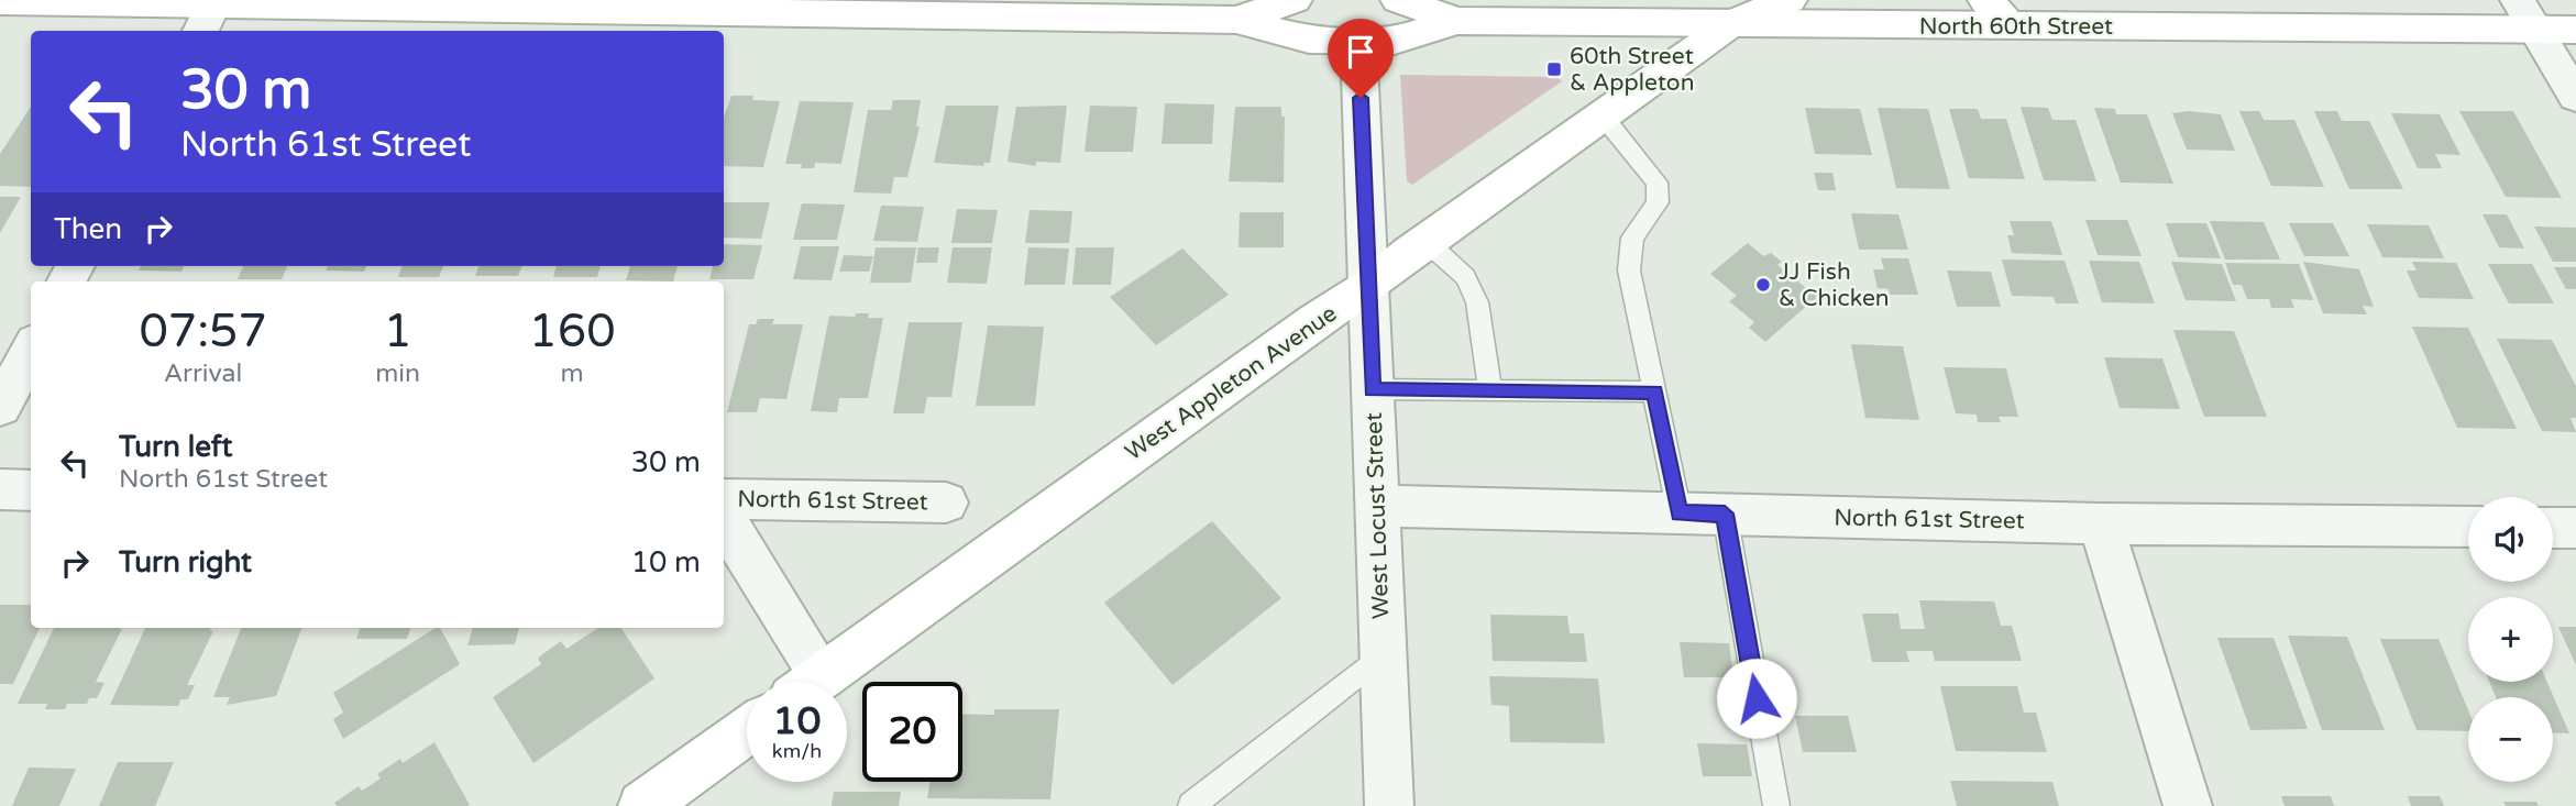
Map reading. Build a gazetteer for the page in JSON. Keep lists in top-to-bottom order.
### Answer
{
  "streets": {
    "main road": ["North 60th Street", "West Appleton Avenue"],
    "street": ["North 61st Street", "West Locust Street"]
  },
  "crossings": [
    ["North 60th Street", "West Appleton Avenue"],
    ["North 60th Street", "West Locust Street"],
    ["West Appleton Avenue", "West Locust Street"],
    ["North 61st Street", "West Locust Street"]
  ],
  "places": {
    "transit": ["60th Street & Appleton"],
    "other": ["JJ Fish & Chicken"]
  },
  "page": {
    "turn": ["30 m", "North 61st Street"],
    "then": "Then",
    "eta": [
      "07:57",
      "Arrival",
      "1",
      "min",
      "160",
      "m"
    ],
    "list": [
      {
        "name": "Turn left",
        "note": "North 61st Street",
        "value": "30 m"
      },
      {
        "name": "Turn right",
        "value": "10 m"
      }
    ],
    "map_buttons": ["+", "−"],
    "speed": "10 km/h",
    "limit": "20"
  }
}
